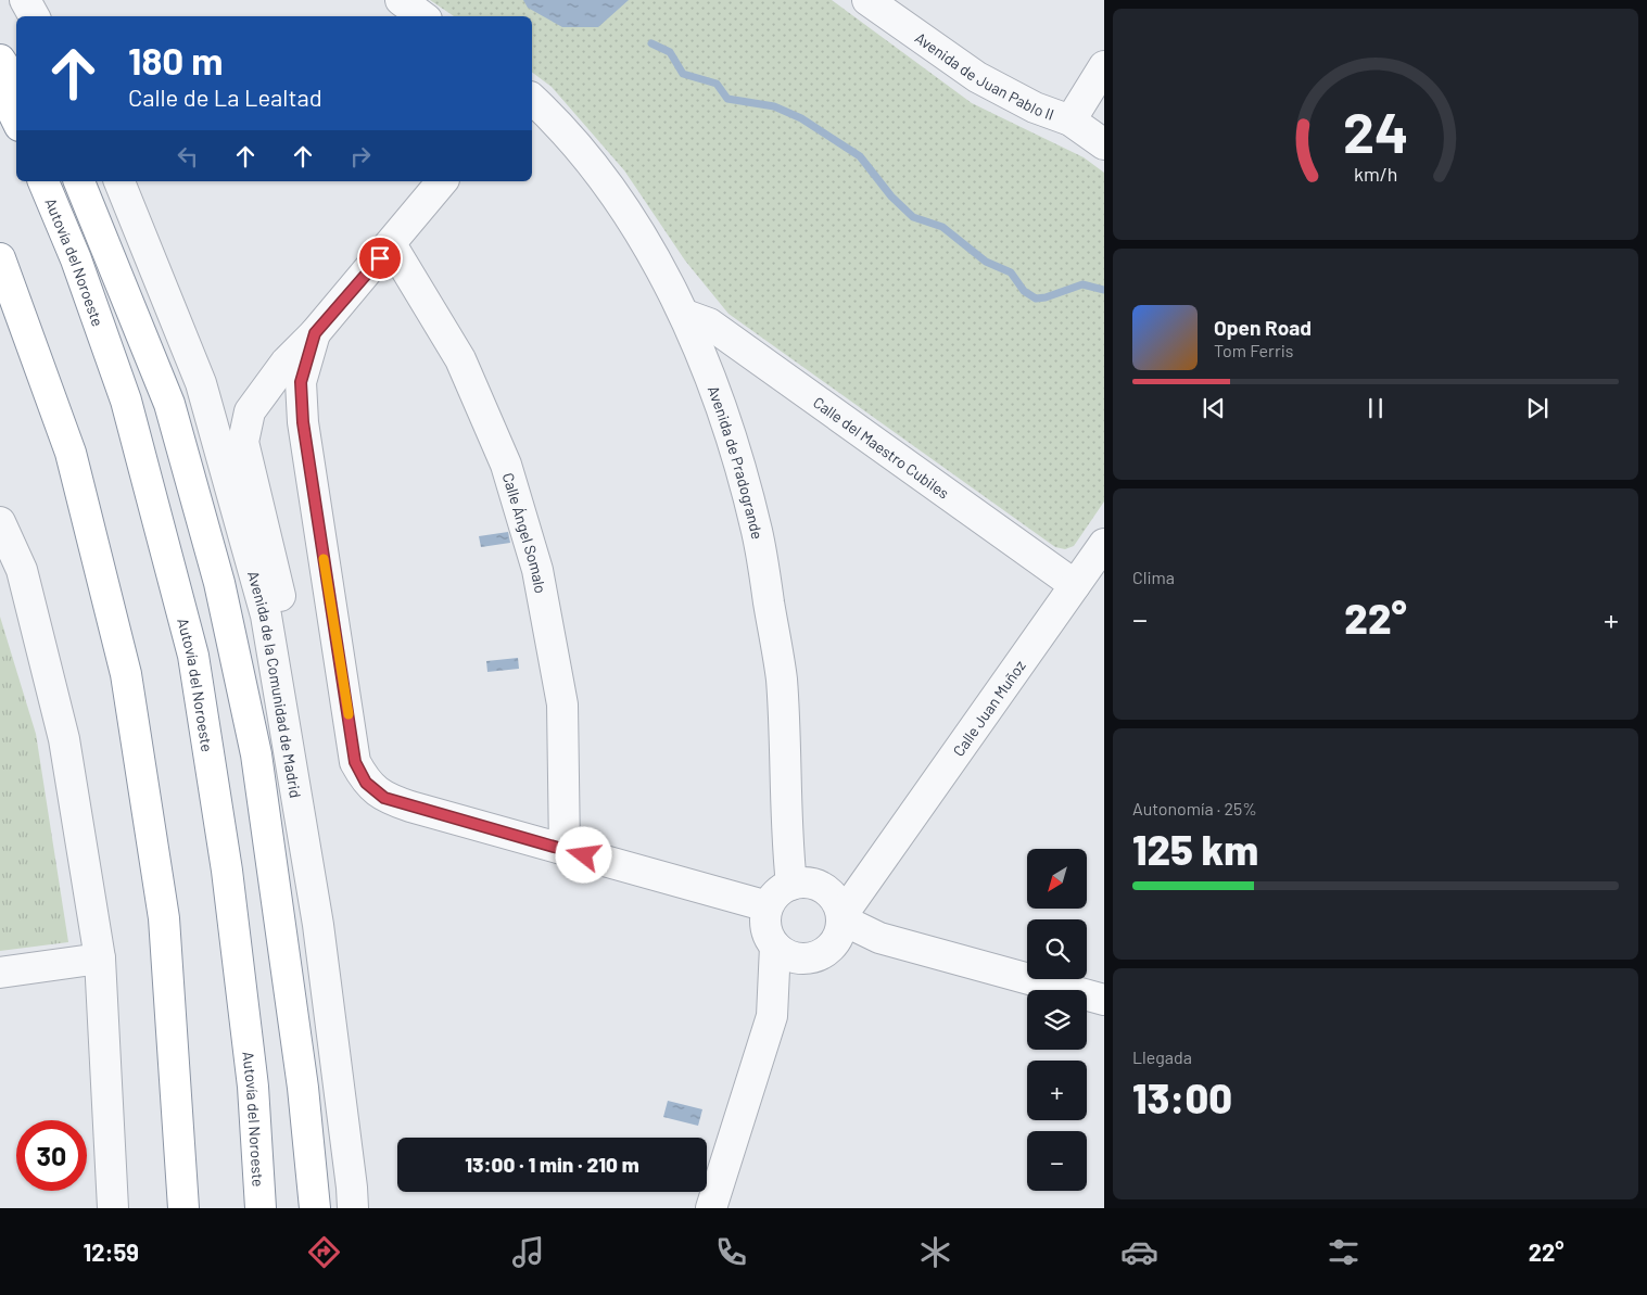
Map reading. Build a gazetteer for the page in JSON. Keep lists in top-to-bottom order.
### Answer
{
  "streets": {
    "highway": ["Autovía del Noroeste"],
    "street": [
      "Avenida de Juan Pablo II",
      "Calle del Maestro Cubiles",
      "Avenida de Pradogrande",
      "Calle Ángel Somalo",
      "Avenida de la Comunidad de Madrid",
      "Calle Juan Muñoz"
    ]
  },
  "crossings": [
    ["Calle del Maestro Cubiles", "Avenida de Pradogrande"],
    ["Calle del Maestro Cubiles", "Calle Juan Muñoz"],
    ["Avenida de Pradogrande", "Calle Juan Muñoz"]
  ],
  "north": "bottom left",
  "page": {
    "turn": ["180 m", "Calle de La Lealtad"],
    "song": ["Open Road", "Tom Ferris"],
    "tile": [
      "Clima",
      ["Autonomía · 25%", "125 km"],
      ["Llegada", "13:00"]
    ],
    "heat": ["−", "22°", "+"],
    "map_buttons": ["+", "−"],
    "limit": "30",
    "trip": "13:00 · 1 min · 210 m",
    "tabs": ["12:59", "22°"],
    "gauge": ["24", "km/h"]
  }
}
